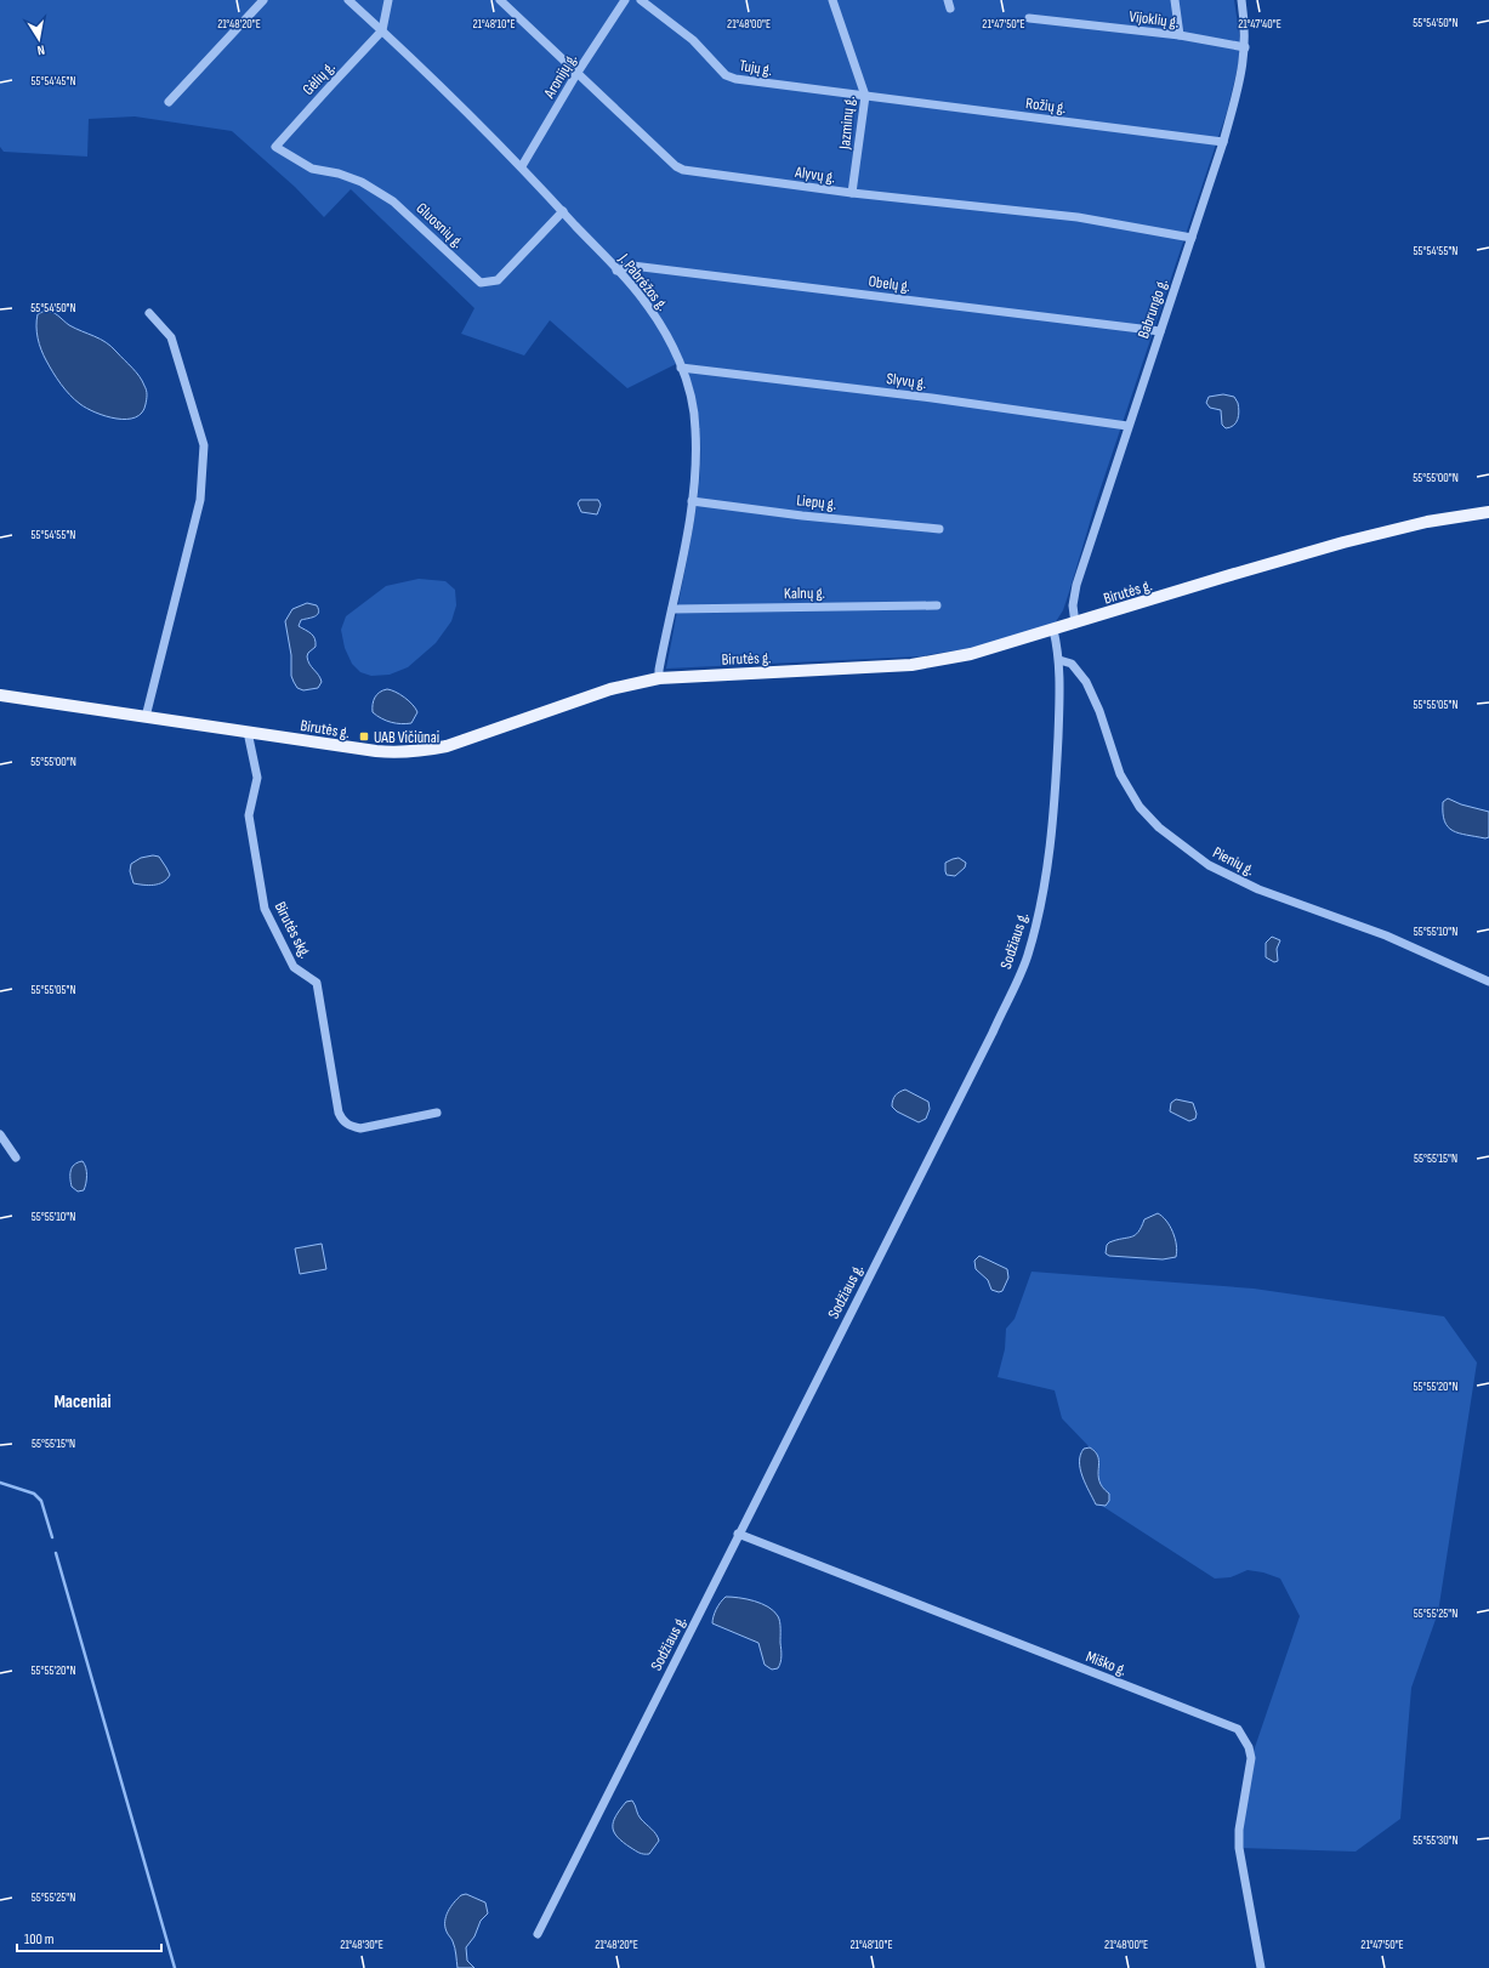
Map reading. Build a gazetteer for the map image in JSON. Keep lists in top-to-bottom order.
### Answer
{
  "streets": {
    "main road": ["Birutės g."],
    "street": [
      "Vijoklių g.",
      "Tujų g.",
      "Aronijų g.",
      "Gėlių g.",
      "Rožių g.",
      "Jazminų g.",
      "Alyvų g.",
      "Gluosnių g.",
      "J. Pabrėžos g.",
      "Obelų g.",
      "Babrungo g.",
      "Slyvų g.",
      "Liepų g.",
      "Kalnų g.",
      "Pienių g.",
      "Birutės skg.",
      "Sodžiaus g.",
      "Miško g."
    ]
  },
  "crossings": [
    ["Vijoklių g.", "Babrungo g."],
    ["Tujų g.", "Rožių g."],
    ["Tujų g.", "Jazminų g."],
    ["Aronijų g.", "Alyvų g."],
    ["Aronijų g.", "J. Pabrėžos g."],
    ["Gėlių g.", "Gluosnių g."],
    ["Gėlių g.", "J. Pabrėžos g."],
    ["Rožių g.", "Jazminų g."],
    ["Rožių g.", "Babrungo g."],
    ["Jazminų g.", "Alyvų g."],
    ["Alyvų g.", "Babrungo g."],
    ["Gluosnių g.", "J. Pabrėžos g."],
    ["J. Pabrėžos g.", "Obelų g."],
    ["J. Pabrėžos g.", "Slyvų g."],
    ["J. Pabrėžos g.", "Liepų g."],
    ["J. Pabrėžos g.", "Birutės g."],
    ["J. Pabrėžos g.", "Kalnų g."],
    ["Obelų g.", "Babrungo g."],
    ["Babrungo g.", "Slyvų g."],
    ["Babrungo g.", "Birutės g."],
    ["Birutės g.", "Birutės skg."],
    ["Birutės g.", "Sodžiaus g."],
    ["Pienių g.", "Sodžiaus g."],
    ["Sodžiaus g.", "Miško g."]
  ],
  "districts": ["Maceniai"],
  "places": {
    "transit": ["UAB Vičiūnai"]
  },
  "scale_bar": "100 m",
  "north": "bottom",
  "coordinates": [
    "55°54'50\"N",
    "21°48'20\"E",
    "21°48'10\"E",
    "21°48'00\"E",
    "21°47'50\"E",
    "21°47'40\"E",
    "55°54'45\"N",
    "55°54'55\"N",
    "55°55'00\"N",
    "55°55'05\"N",
    "55°55'10\"N",
    "55°55'15\"N",
    "55°55'20\"N",
    "55°55'25\"N",
    "55°55'30\"N",
    "21°48'30\"E"
  ]
}
